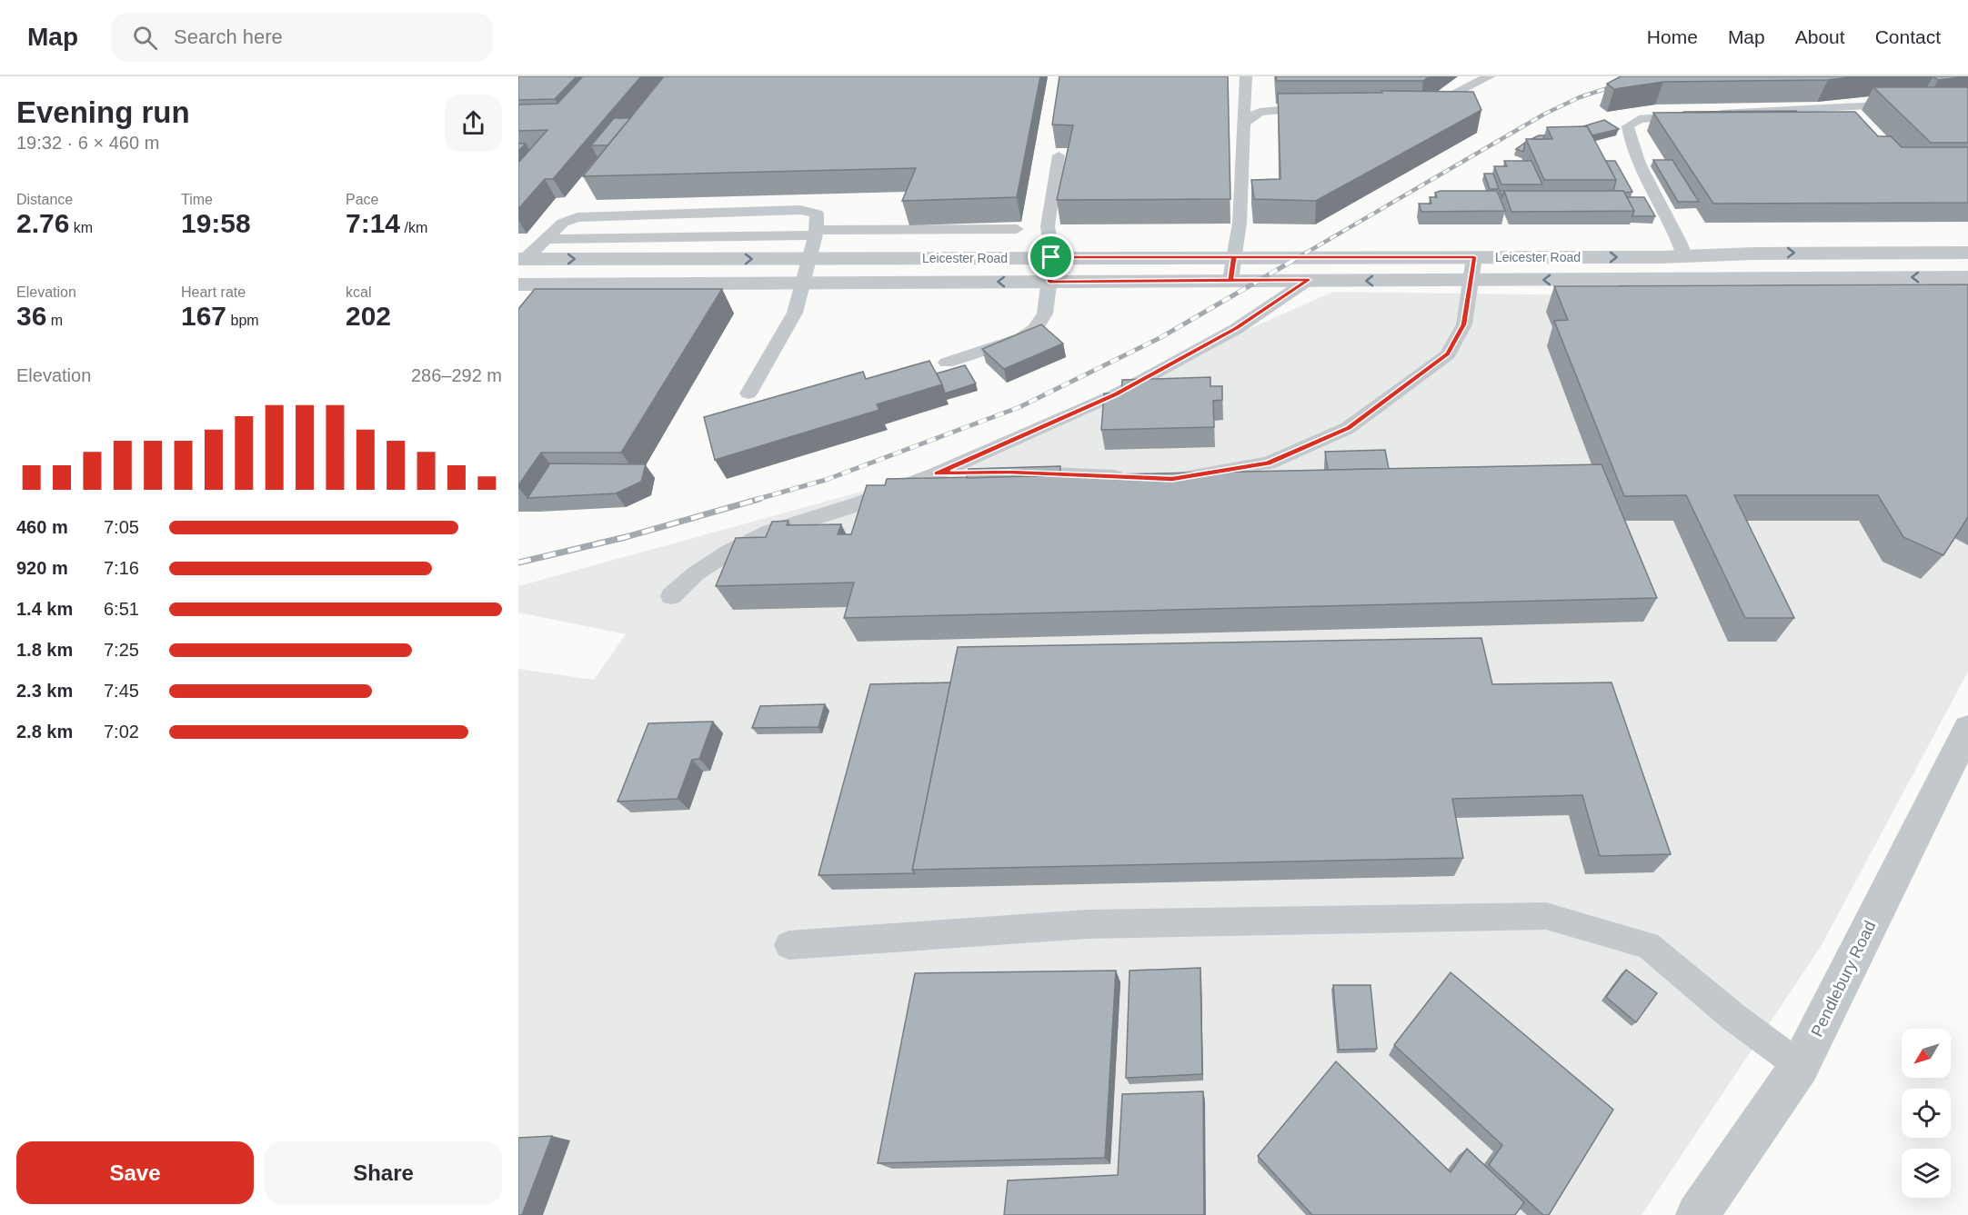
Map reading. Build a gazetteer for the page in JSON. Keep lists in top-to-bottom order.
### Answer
{
  "streets": {
    "street": ["Leicester Road", "Pendlebury Road"]
  },
  "north": "bottom left",
  "page": {
    "header": "Map",
    "search": "Search here",
    "nav": [
      "Home",
      "Map",
      "About",
      "Contact"
    ],
    "heading": ["Evening run", "19:32 · 6 × 460 m"],
    "stats": [
      ["Distance", "2.76 km"],
      ["Time", "19:58"],
      ["Pace", "7:14 /km"],
      ["Elevation", "36 m"],
      ["Heart rate", "167 bpm"],
      ["kcal", "202"]
    ],
    "chart": ["Elevation", "286–292 m"],
    "list": [
      {
        "name": "460 m",
        "note": "7:05"
      },
      {
        "name": "920 m",
        "note": "7:16"
      },
      {
        "name": "1.4 km",
        "note": "6:51"
      },
      {
        "name": "1.8 km",
        "note": "7:25"
      },
      {
        "name": "2.3 km",
        "note": "7:45"
      },
      {
        "name": "2.8 km",
        "note": "7:02"
      }
    ],
    "buttons": ["Save", "Share"]
  }
}
